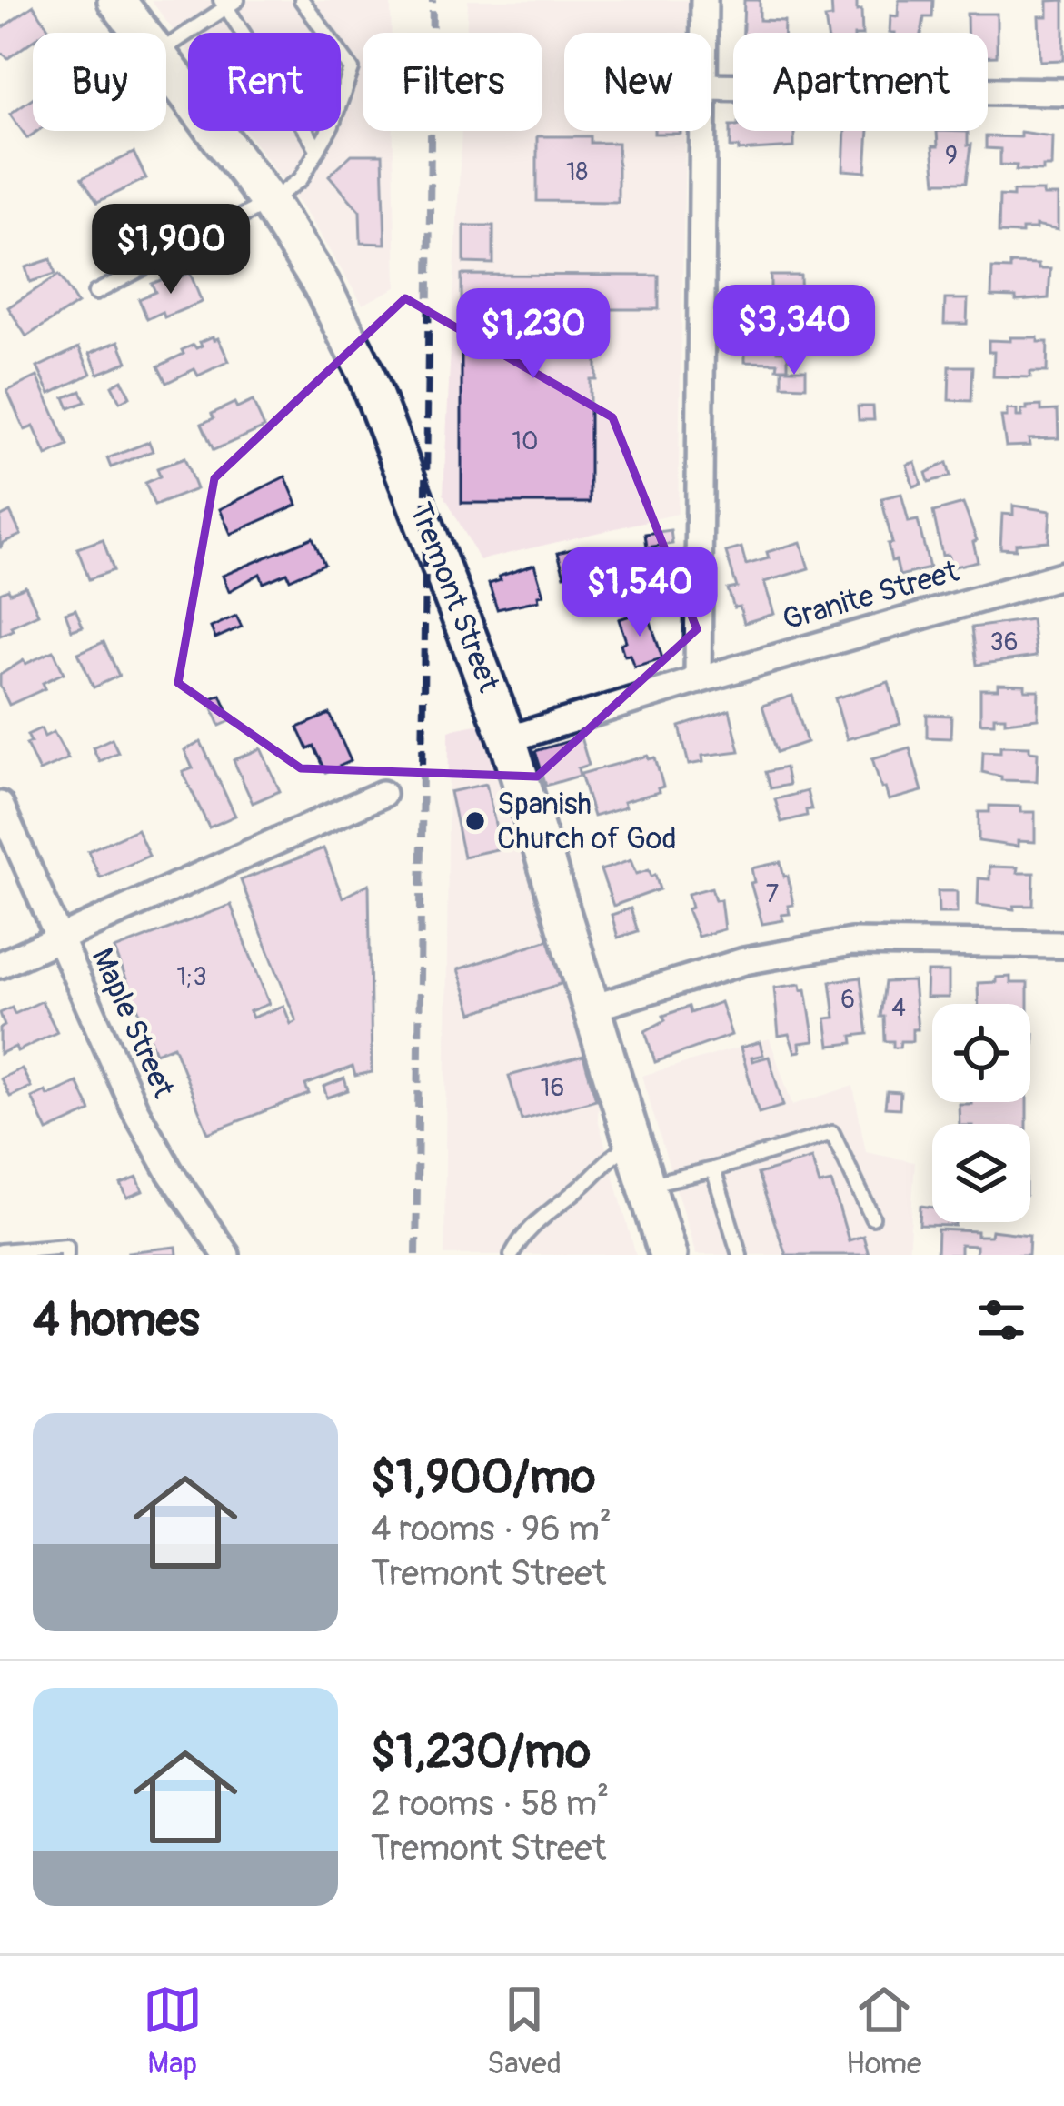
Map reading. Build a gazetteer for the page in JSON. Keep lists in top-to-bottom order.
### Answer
{
  "streets": {
    "main road": ["Tremont Street"],
    "street": ["Granite Street", "Maple Street"]
  },
  "crossings": [
    ["Granite Street", "Tremont Street"]
  ],
  "places": ["Spanish Church of God"],
  "house_numbers": [
    "9",
    "18",
    "10",
    "36",
    "7",
    "1;3",
    "6",
    "4",
    "16"
  ],
  "page": {
    "chip": [
      "Buy",
      "Rent",
      "Filters",
      "New",
      "Apartment"
    ],
    "price": [
      "$1,900",
      "$3,340",
      "$1,230",
      "$1,540"
    ],
    "heading": "4 homes",
    "list": [
      {
        "name": "$1,900/mo",
        "note": "4 rooms · 96 m² · Tremont Street"
      },
      {
        "name": "$1,230/mo",
        "note": "2 rooms · 58 m² · Tremont Street"
      }
    ],
    "tabs": ["Map", "Saved", "Home"]
  }
}
